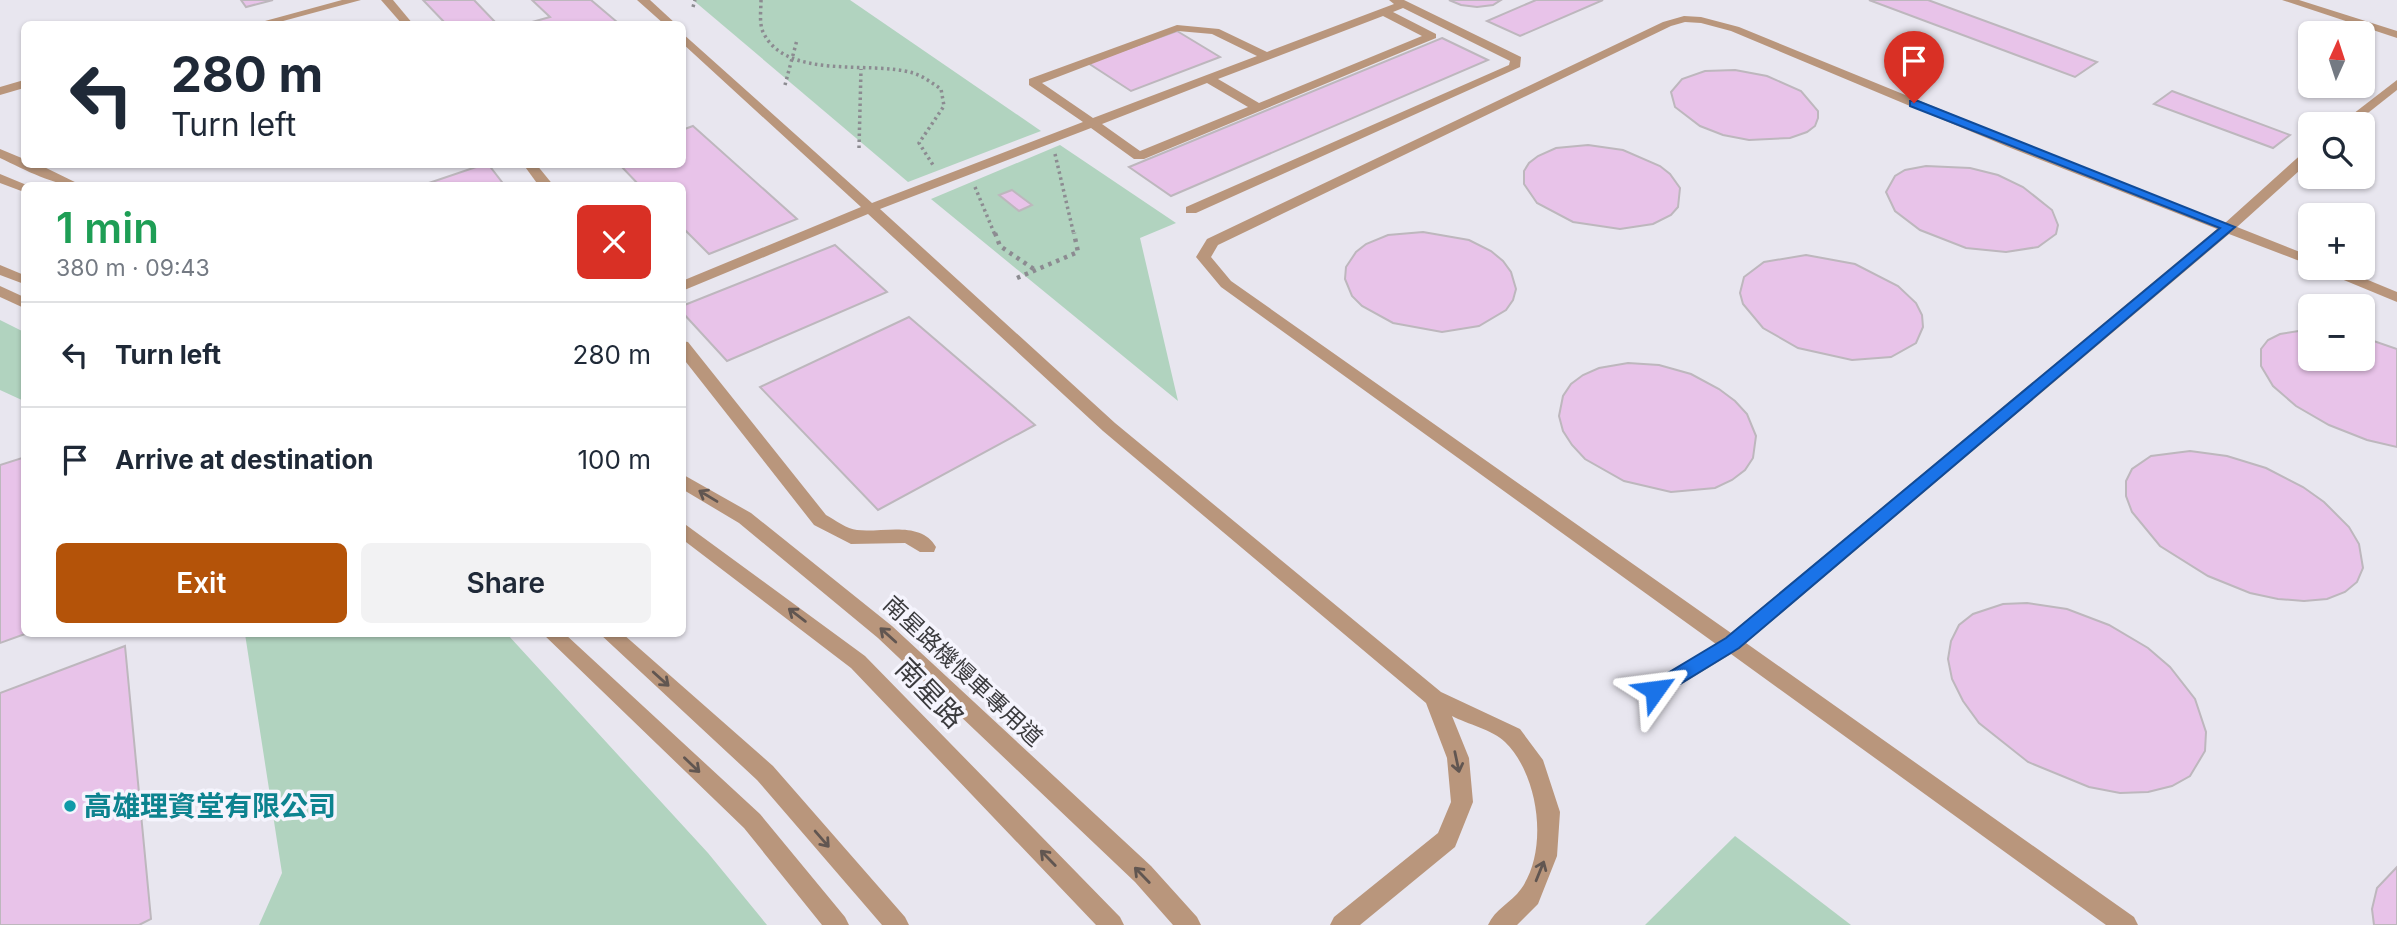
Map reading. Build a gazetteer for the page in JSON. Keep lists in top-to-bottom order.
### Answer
{
  "streets": {
    "street": ["南星路機慢車專用道", "南星路"]
  },
  "places": ["高雄理資堂有限公司"],
  "north": "top",
  "page": {
    "map_buttons": ["+", "−"],
    "turn": ["280 m", "Turn left"],
    "heading": ["1 min", "380 m · 09:43"],
    "list": [
      {
        "name": "Turn left",
        "value": "280 m"
      },
      {
        "name": "Arrive at destination",
        "value": "100 m"
      }
    ],
    "buttons": ["Exit", "Share"]
  }
}
